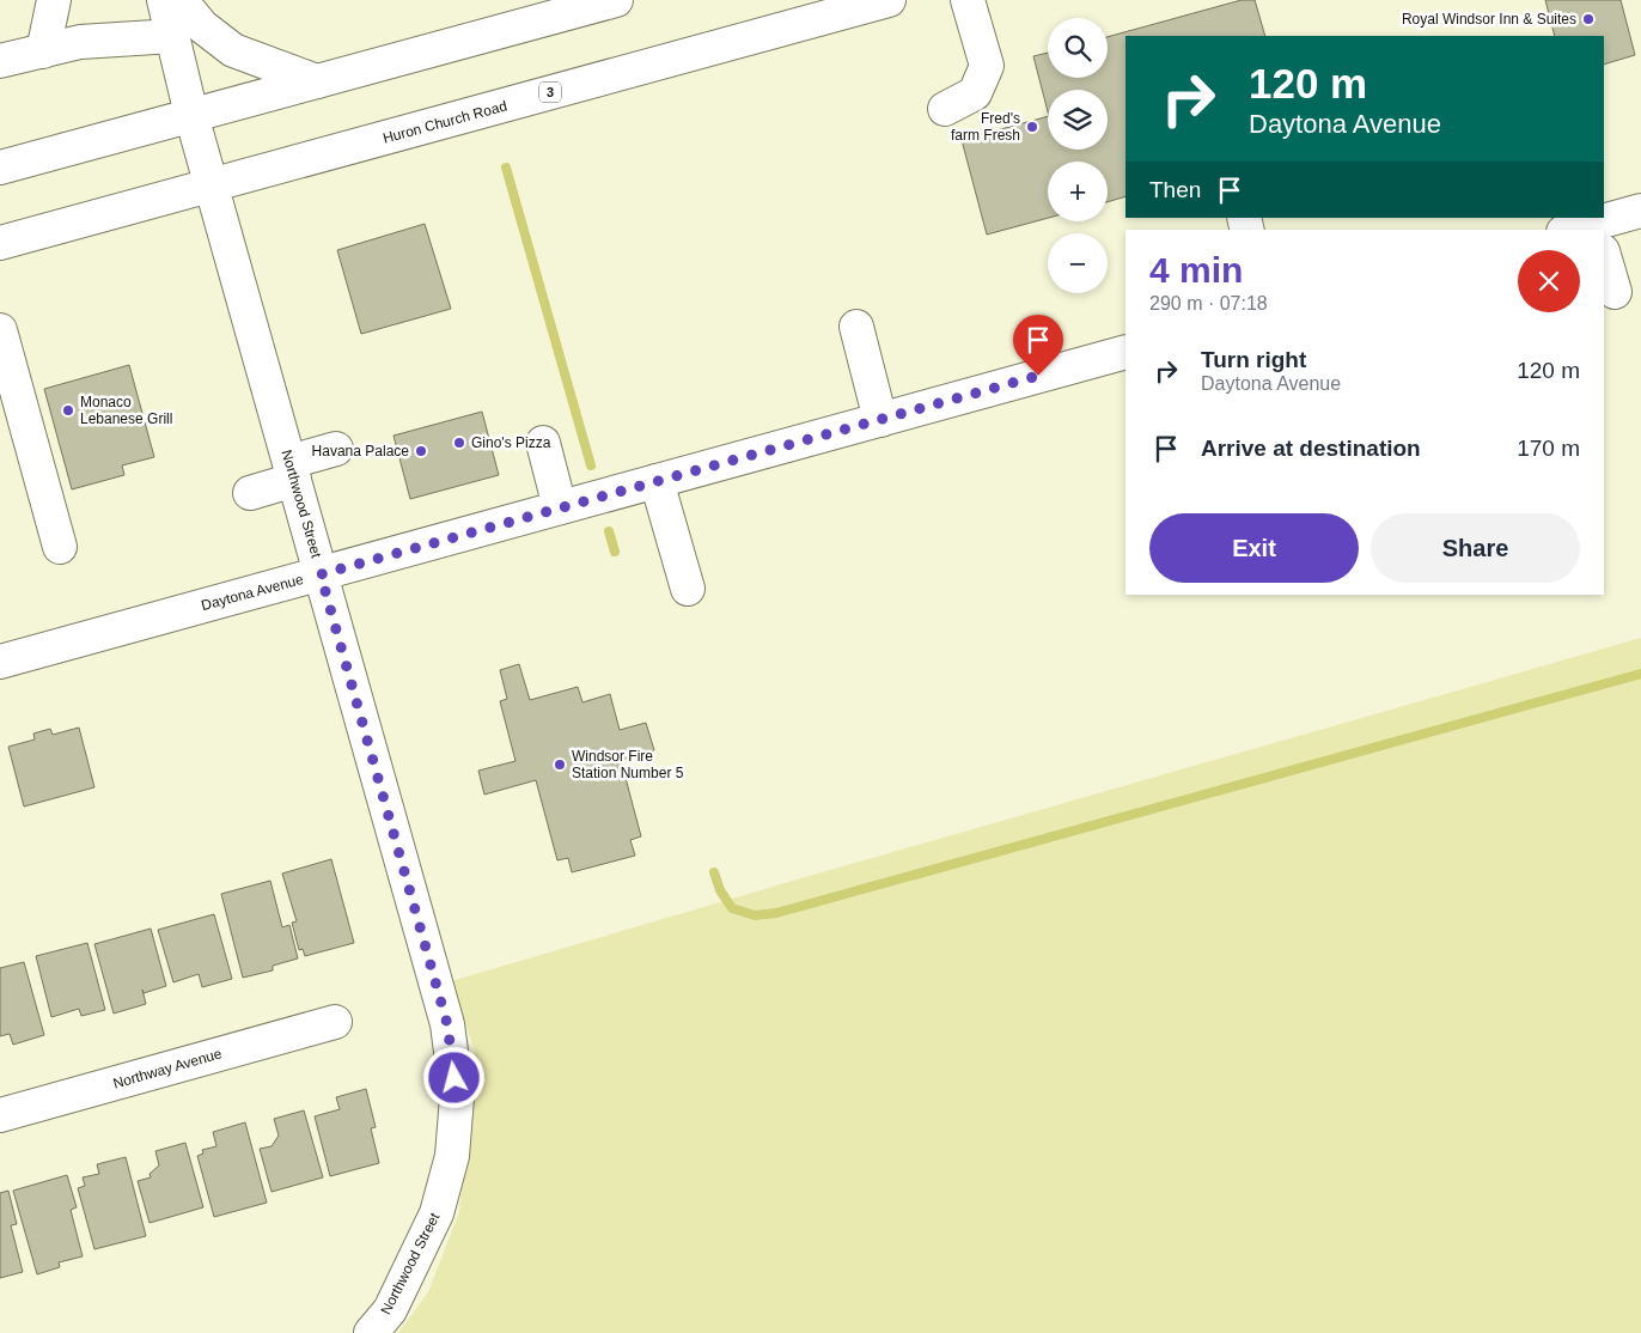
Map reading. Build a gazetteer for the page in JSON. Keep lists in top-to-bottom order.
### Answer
{
  "streets": {
    "main road": [
      "3",
      "Huron Church Road",
      "Northwood Street",
      "Daytona Avenue",
      "Northway Avenue"
    ]
  },
  "crossings": [
    ["Huron Church Road", "Northwood Street"],
    ["Northwood Street", "Daytona Avenue"]
  ],
  "places": [
    "Royal Windsor Inn & Suites",
    "Fred's farm Fresh",
    "Monaco Lebanese Grill",
    "Gino's Pizza",
    "Havana Palace",
    "Windsor Fire Station Number 5"
  ],
  "page": {
    "map_buttons": ["+", "−"],
    "turn": ["120 m", "Daytona Avenue"],
    "then": "Then",
    "heading": ["4 min", "290 m · 07:18"],
    "list": [
      {
        "name": "Turn right",
        "note": "Daytona Avenue",
        "value": "120 m"
      },
      {
        "name": "Arrive at destination",
        "value": "170 m"
      }
    ],
    "buttons": ["Exit", "Share"]
  }
}
